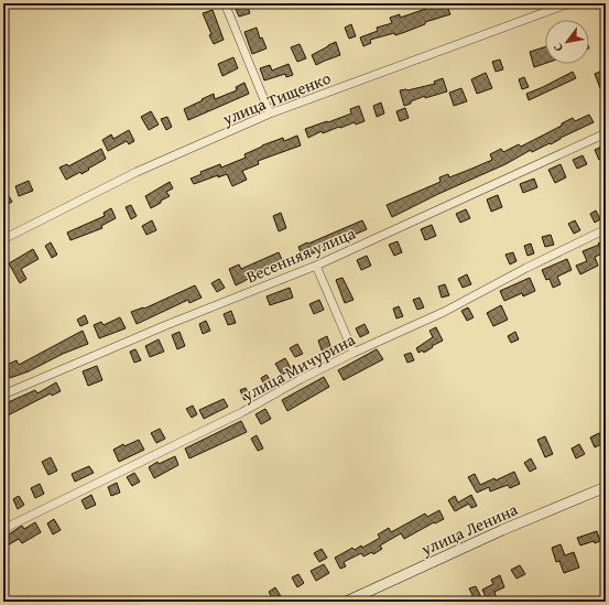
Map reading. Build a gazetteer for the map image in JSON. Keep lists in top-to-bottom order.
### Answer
{
  "streets": {
    "main road": ["улица Ленина"],
    "street": ["улица Тищенко", "Весенняя улица", "улица Мичурина"]
  },
  "north": "bottom left"
}
